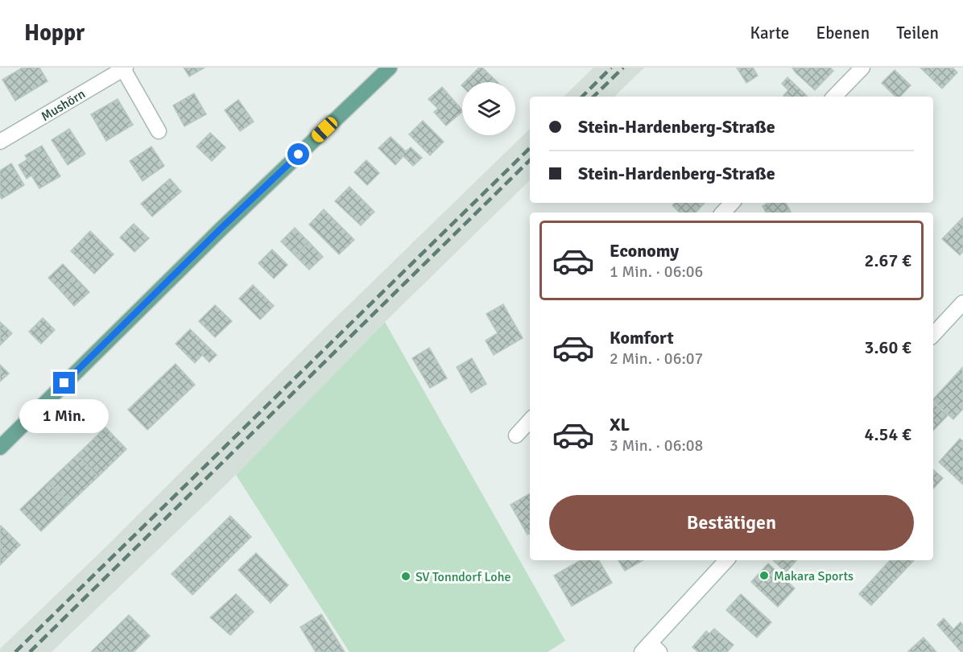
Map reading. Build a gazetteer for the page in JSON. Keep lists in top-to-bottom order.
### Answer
{
  "streets": {
    "street": ["Mushörn"]
  },
  "places": ["Makara Sports", "SV Tonndorf Lohe"],
  "page": {
    "header": "Hoppr",
    "nav": ["Karte", "Ebenen", "Teilen"],
    "banner": ["Stein-Hardenberg-Straße", "Stein-Hardenberg-Straße"],
    "list": [
      {
        "name": "Economy",
        "note": "1 Min. · 06:06",
        "value": "2.67 €"
      },
      {
        "name": "Komfort",
        "note": "2 Min. · 06:07",
        "value": "3.60 €"
      },
      {
        "name": "XL",
        "note": "3 Min. · 06:08",
        "value": "4.54 €"
      }
    ],
    "bubble": "1 Min.",
    "buttons": "Bestätigen"
  }
}
